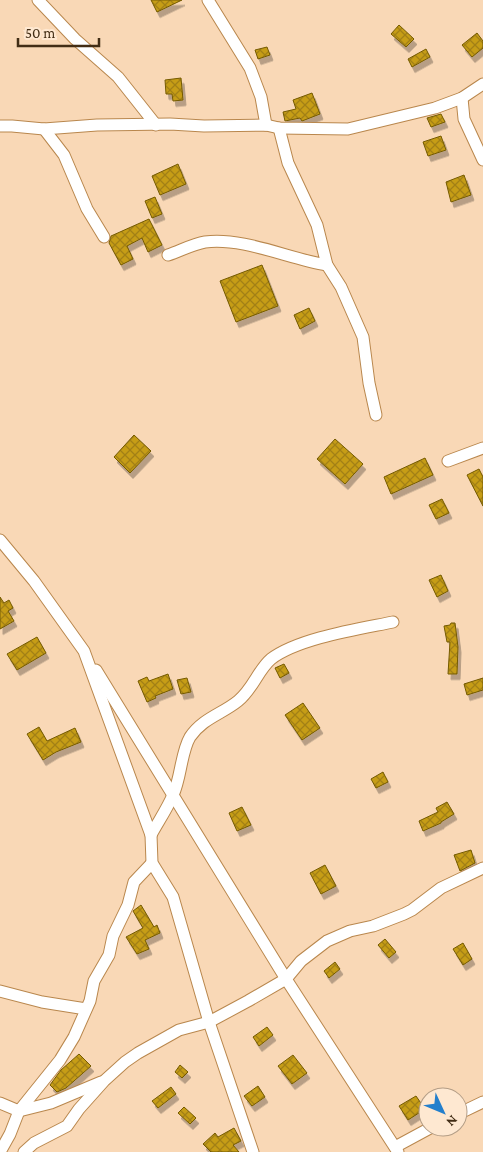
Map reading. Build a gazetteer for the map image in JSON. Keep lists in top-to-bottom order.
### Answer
{
  "scale_bar": "50 m",
  "north": "bottom right"
}
